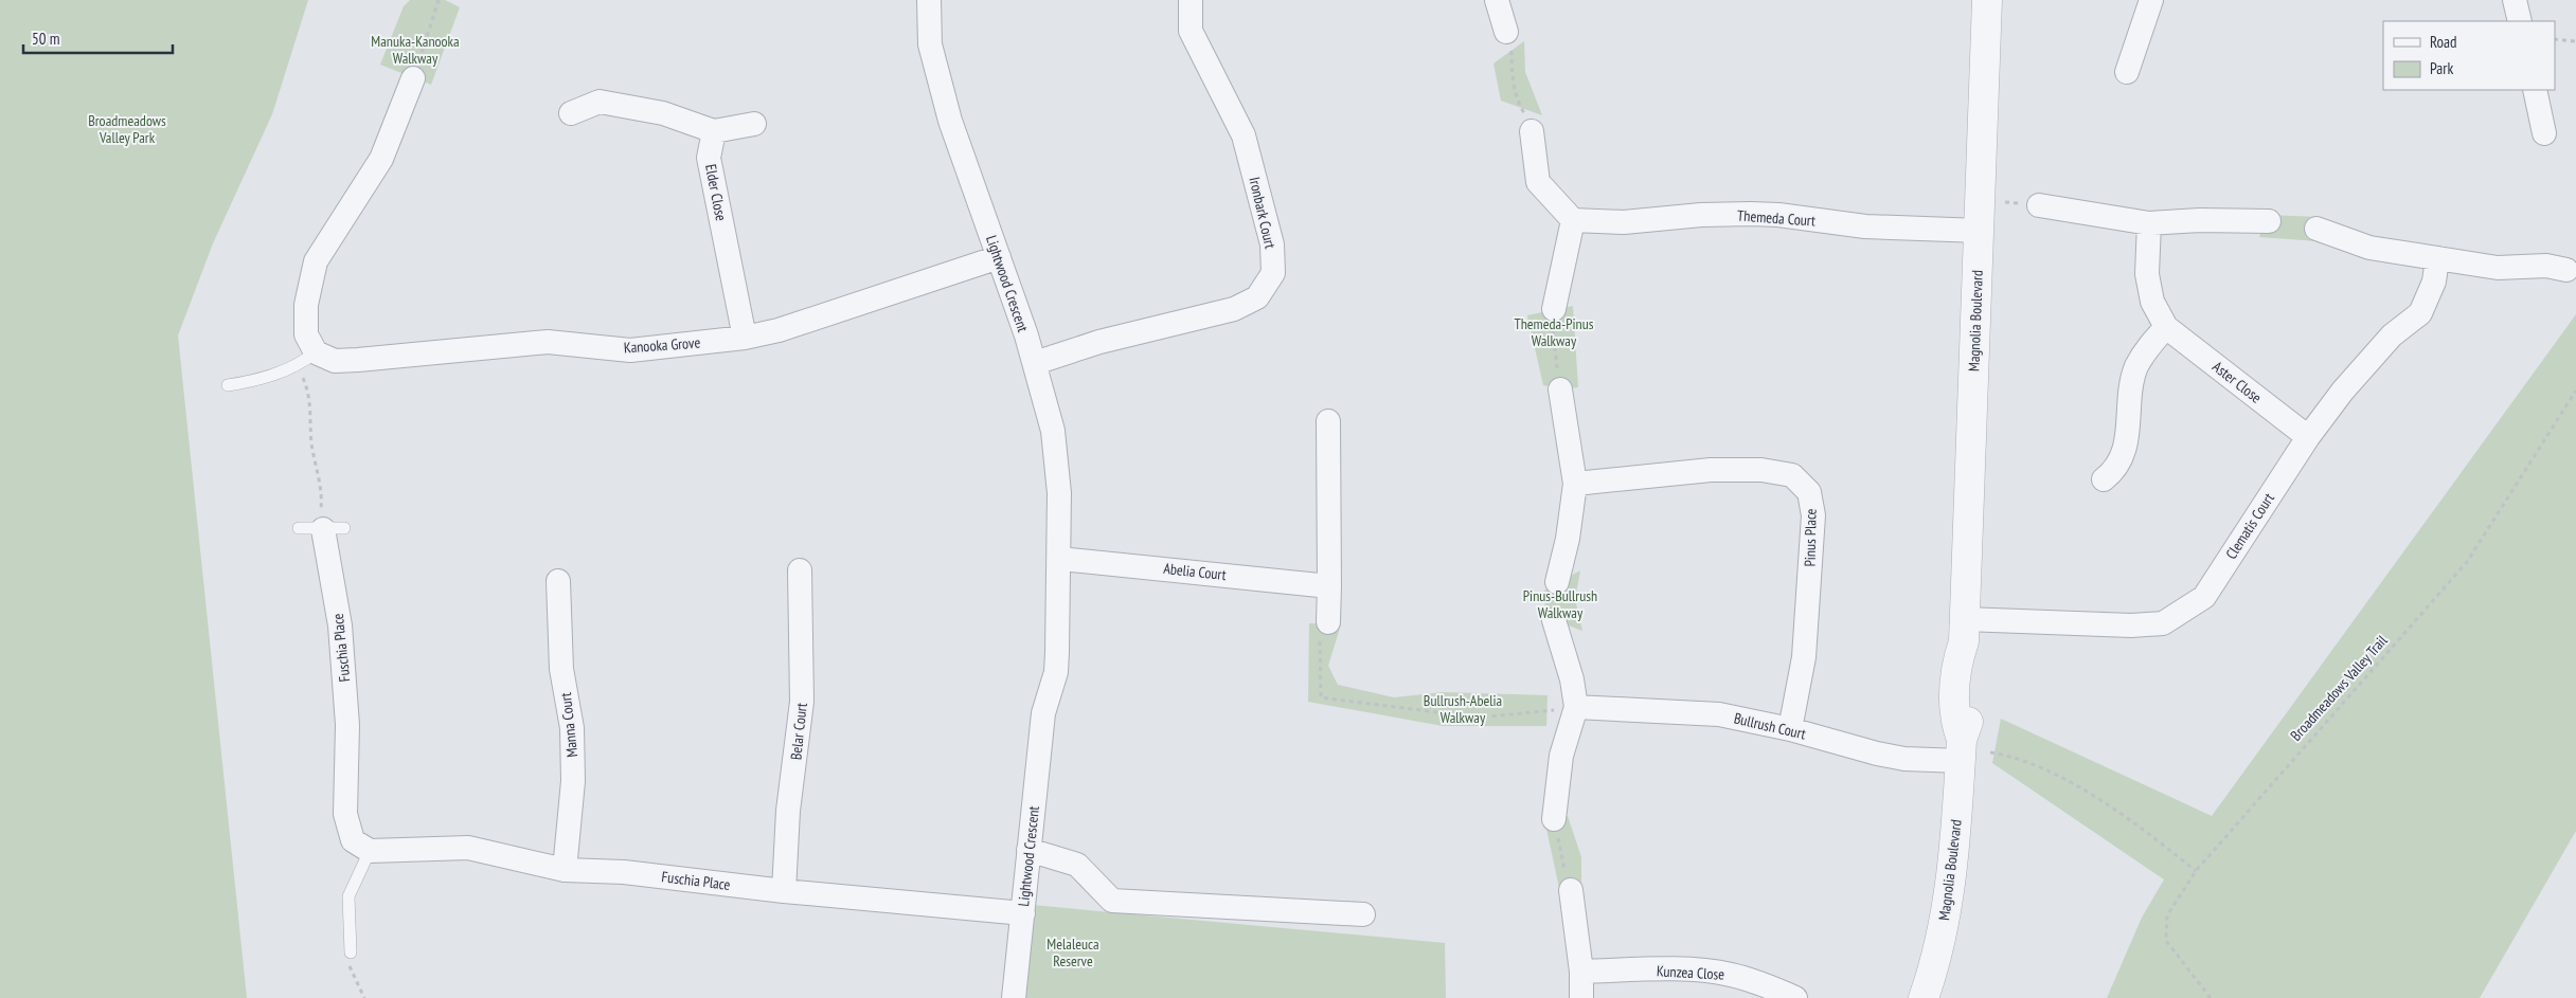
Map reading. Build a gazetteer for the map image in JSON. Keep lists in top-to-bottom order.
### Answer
{
  "streets": {
    "street": [
      "Elder Close",
      "Ironbark Court",
      "Themeda Court",
      "Lightwood Crescent",
      "Magnolia Boulevard",
      "Kanooka Grove",
      "Aster Close",
      "Clematis Court",
      "Pinus Place",
      "Abelia Court",
      "Fuschia Place",
      "Manna Court",
      "Bullrush Court",
      "Belar Court",
      "Kunzea Close"
    ],
    "path": ["Broadmeadows Valley Trail"]
  },
  "crossings": [
    ["Elder Close", "Kanooka Grove"],
    ["Ironbark Court", "Lightwood Crescent"],
    ["Themeda Court", "Magnolia Boulevard"],
    ["Lightwood Crescent", "Kanooka Grove"],
    ["Lightwood Crescent", "Abelia Court"],
    ["Lightwood Crescent", "Fuschia Place"],
    ["Magnolia Boulevard", "Clematis Court"],
    ["Magnolia Boulevard", "Bullrush Court"],
    ["Aster Close", "Clematis Court"],
    ["Pinus Place", "Bullrush Court"],
    ["Fuschia Place", "Manna Court"],
    ["Fuschia Place", "Belar Court"]
  ],
  "parks": [
    "Manuka-Kanooka Walkway",
    "Broadmeadows Valley Park",
    "Themeda-Pinus Walkway",
    "Pinus-Bullrush Walkway",
    "Bullrush-Abelia Walkway",
    "Melaleuca Reserve"
  ],
  "legend": ["Road", "Park"],
  "scale_bar": "50 m"
}
